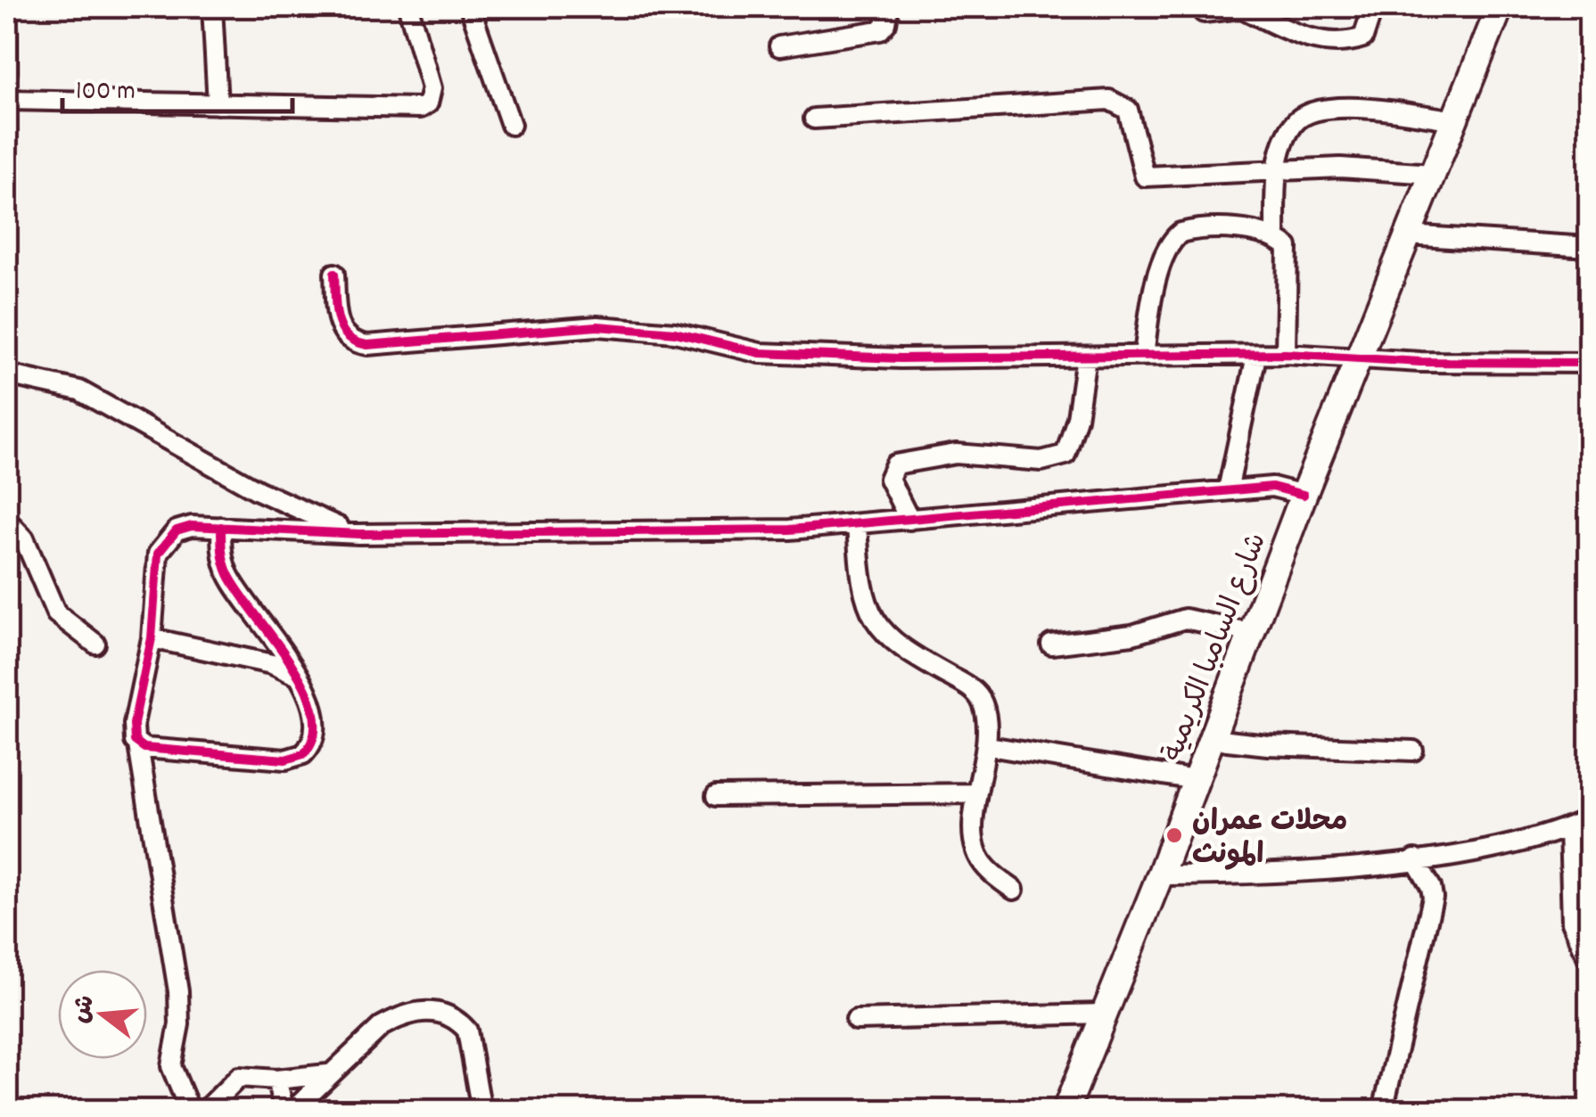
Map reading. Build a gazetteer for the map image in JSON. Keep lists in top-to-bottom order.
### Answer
{
  "streets": {
    "main road": ["شارع السامبا الكريمية"]
  },
  "places": ["محلات عمران المونث"],
  "scale_bar": "100 m",
  "north": "left"
}
